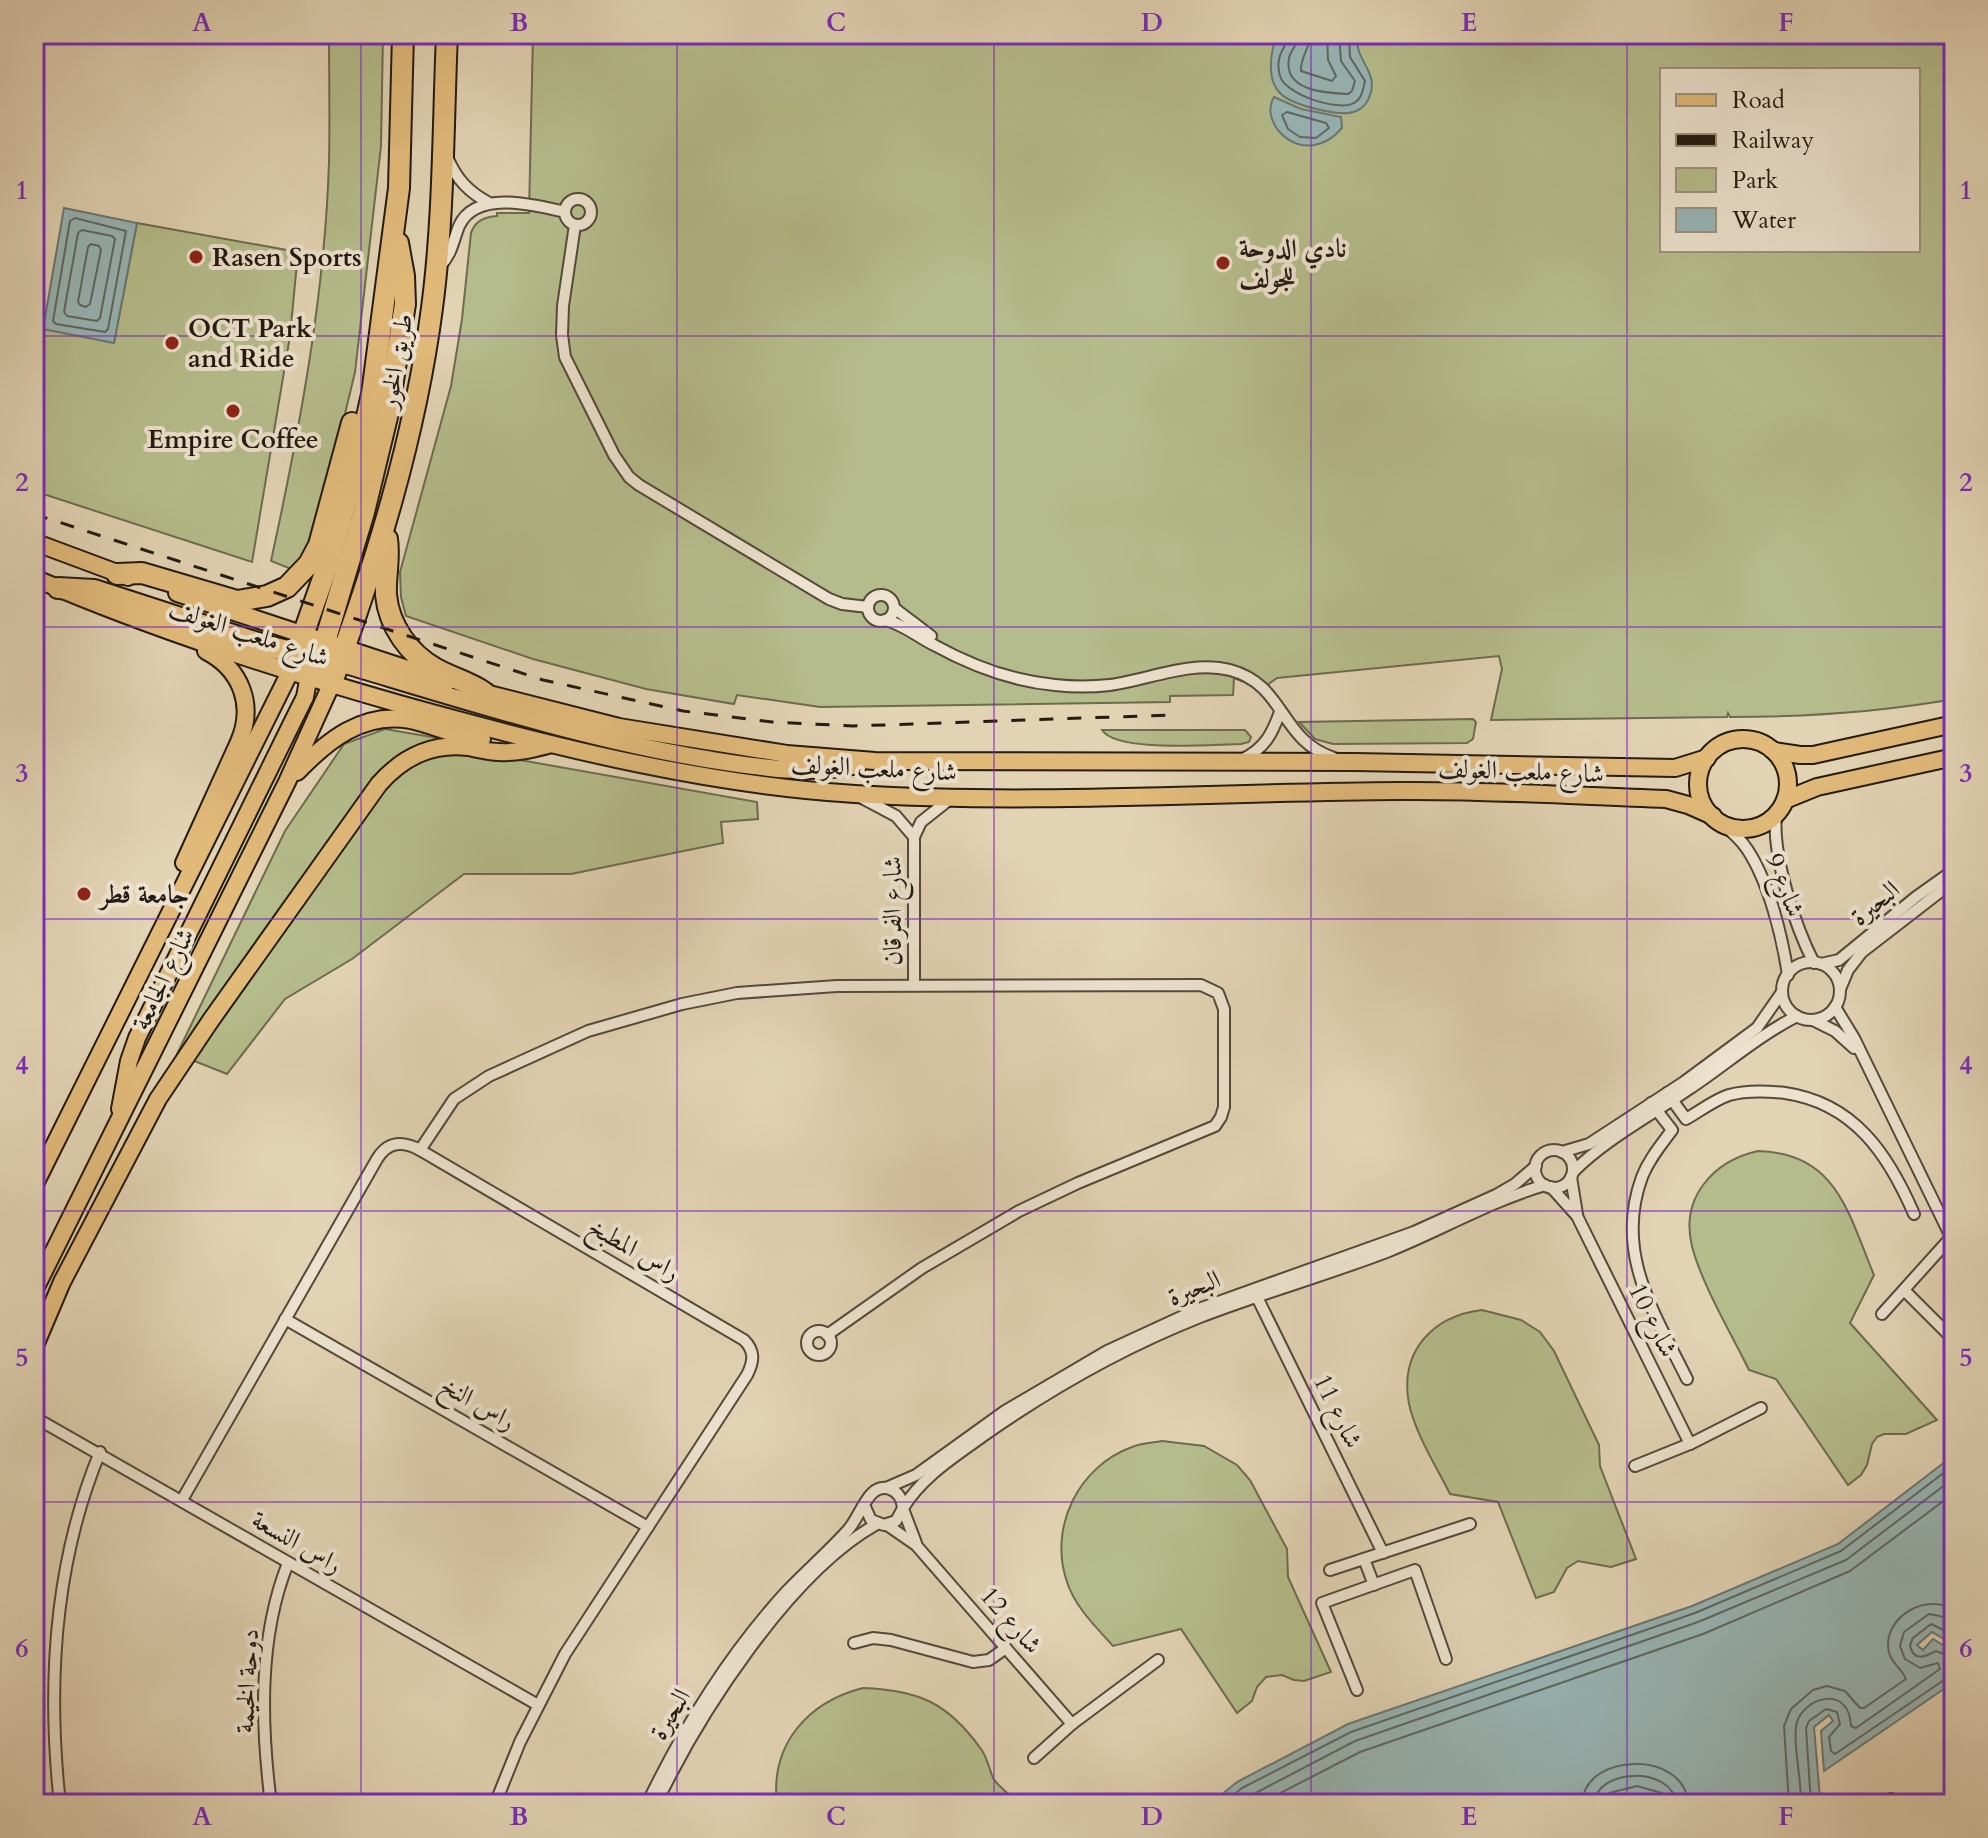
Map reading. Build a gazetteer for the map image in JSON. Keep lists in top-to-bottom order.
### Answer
{
  "streets": {
    "highway": ["طريق الخور"],
    "main road": ["شارع ملعب الغولف", "شارع الجامعة"],
    "street": [
      "شارع 9",
      "البحيرة",
      "شارع الفرقان",
      "راس المطبخ",
      "شارع 10",
      "راس النخ",
      "شارع 11",
      "راس النسعة",
      "شارع 12",
      "دوحة الخيمة"
    ]
  },
  "crossings": [
    ["طريق الخور", "شارع ملعب الغولف"],
    ["طريق الخور", "شارع الجامعة"],
    ["شارع ملعب الغولف", "شارع 9"],
    ["شارع ملعب الغولف", "شارع الفرقان"],
    ["شارع ملعب الغولف", "شارع الجامعة"],
    ["شارع 9", "البحيرة"],
    ["البحيرة", "شارع 10"],
    ["البحيرة", "شارع 11"],
    ["البحيرة", "شارع 12"],
    ["راس المطبخ", "راس النخ"],
    ["راس المطبخ", "راس النسعة"],
    ["راس النسعة", "دوحة الخيمة"]
  ],
  "places": [
    "Rasen Sports",
    "نادي الدوحة للجولف",
    "OCT Park and Ride",
    "Empire Coffee",
    "جامعة قطر"
  ],
  "legend": [
    "Road",
    "Railway",
    "Park",
    "Water"
  ],
  "grid": {
    "columns": [
      "A",
      "B",
      "C",
      "D",
      "E",
      "F"
    ],
    "rows": [
      "1",
      "2",
      "3",
      "4",
      "5",
      "6"
    ]
  }
}
